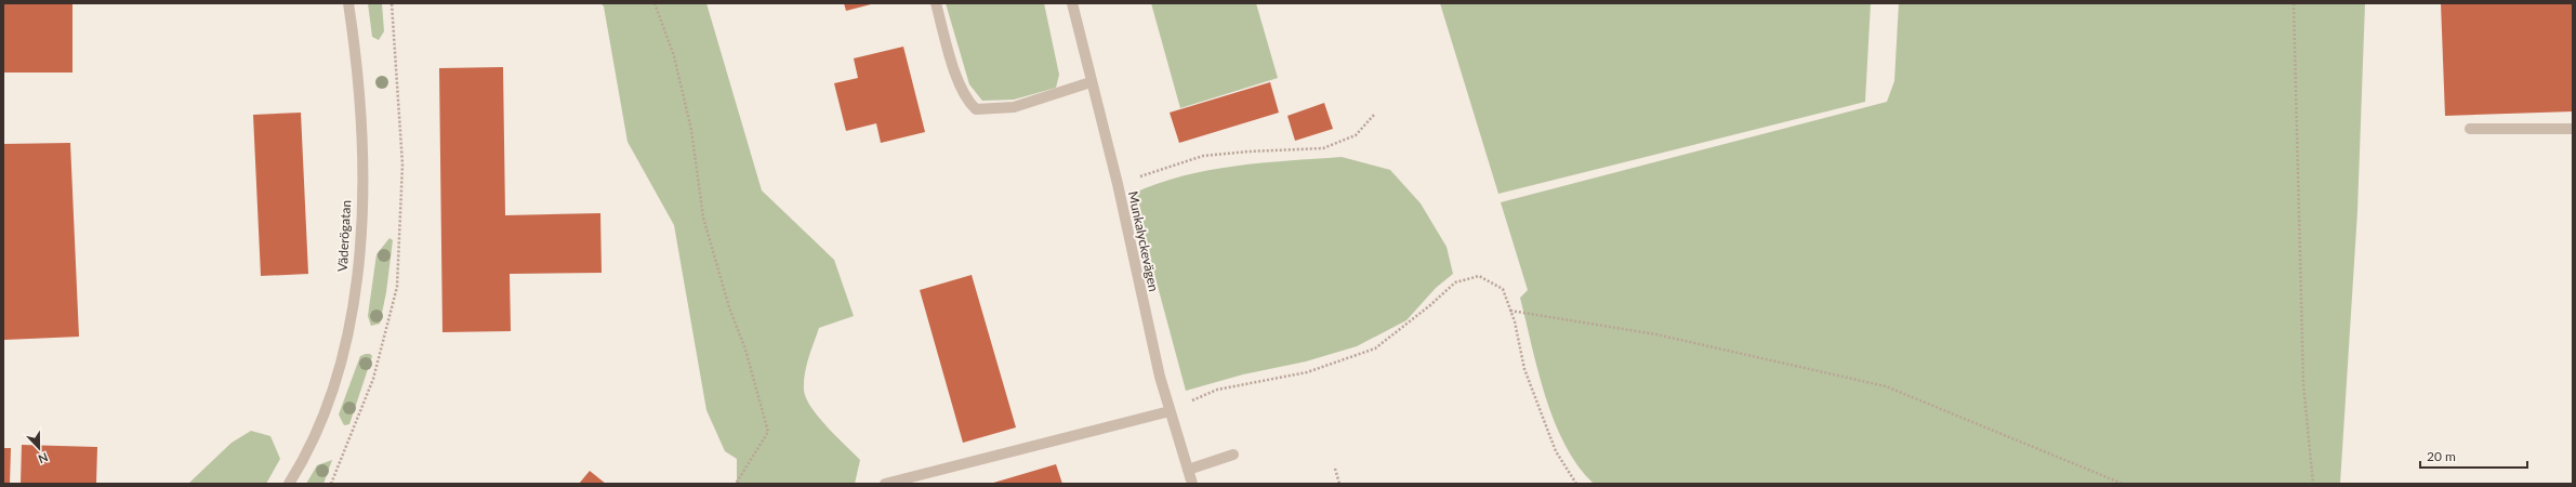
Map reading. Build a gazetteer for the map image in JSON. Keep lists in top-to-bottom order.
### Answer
{
  "streets": {
    "street": ["Väderögatan", "Munkalyckevägen"]
  },
  "scale_bar": "20 m",
  "north": "bottom"
}
